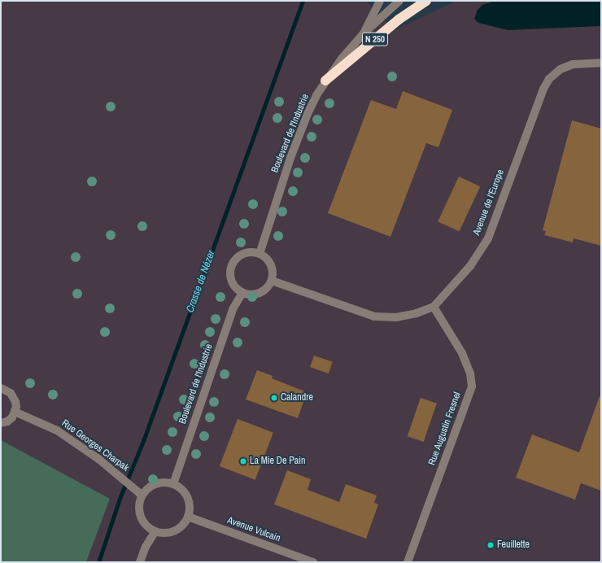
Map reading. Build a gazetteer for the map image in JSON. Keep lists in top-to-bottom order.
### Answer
{
  "streets": {
    "highway": ["N 250"],
    "street": [
      "Boulevard de l'Industrie",
      "Avenue de l'Europe",
      "Rue Augustin Fresnel",
      "Rue Georges Charpak",
      "Avenue Vulcain"
    ]
  },
  "crossings": [
    ["N 250", "Boulevard de l'Industrie"],
    ["Boulevard de l'Industrie", "Avenue de l'Europe"],
    ["Boulevard de l'Industrie", "Rue Georges Charpak"],
    ["Boulevard de l'Industrie", "Avenue Vulcain"],
    ["Avenue de l'Europe", "Rue Augustin Fresnel"],
    ["Rue Georges Charpak", "Avenue Vulcain"]
  ],
  "water": ["Crasse de Nézer"],
  "places": ["Calandre", "La Mie De Pain", "Feuillette"]
}
